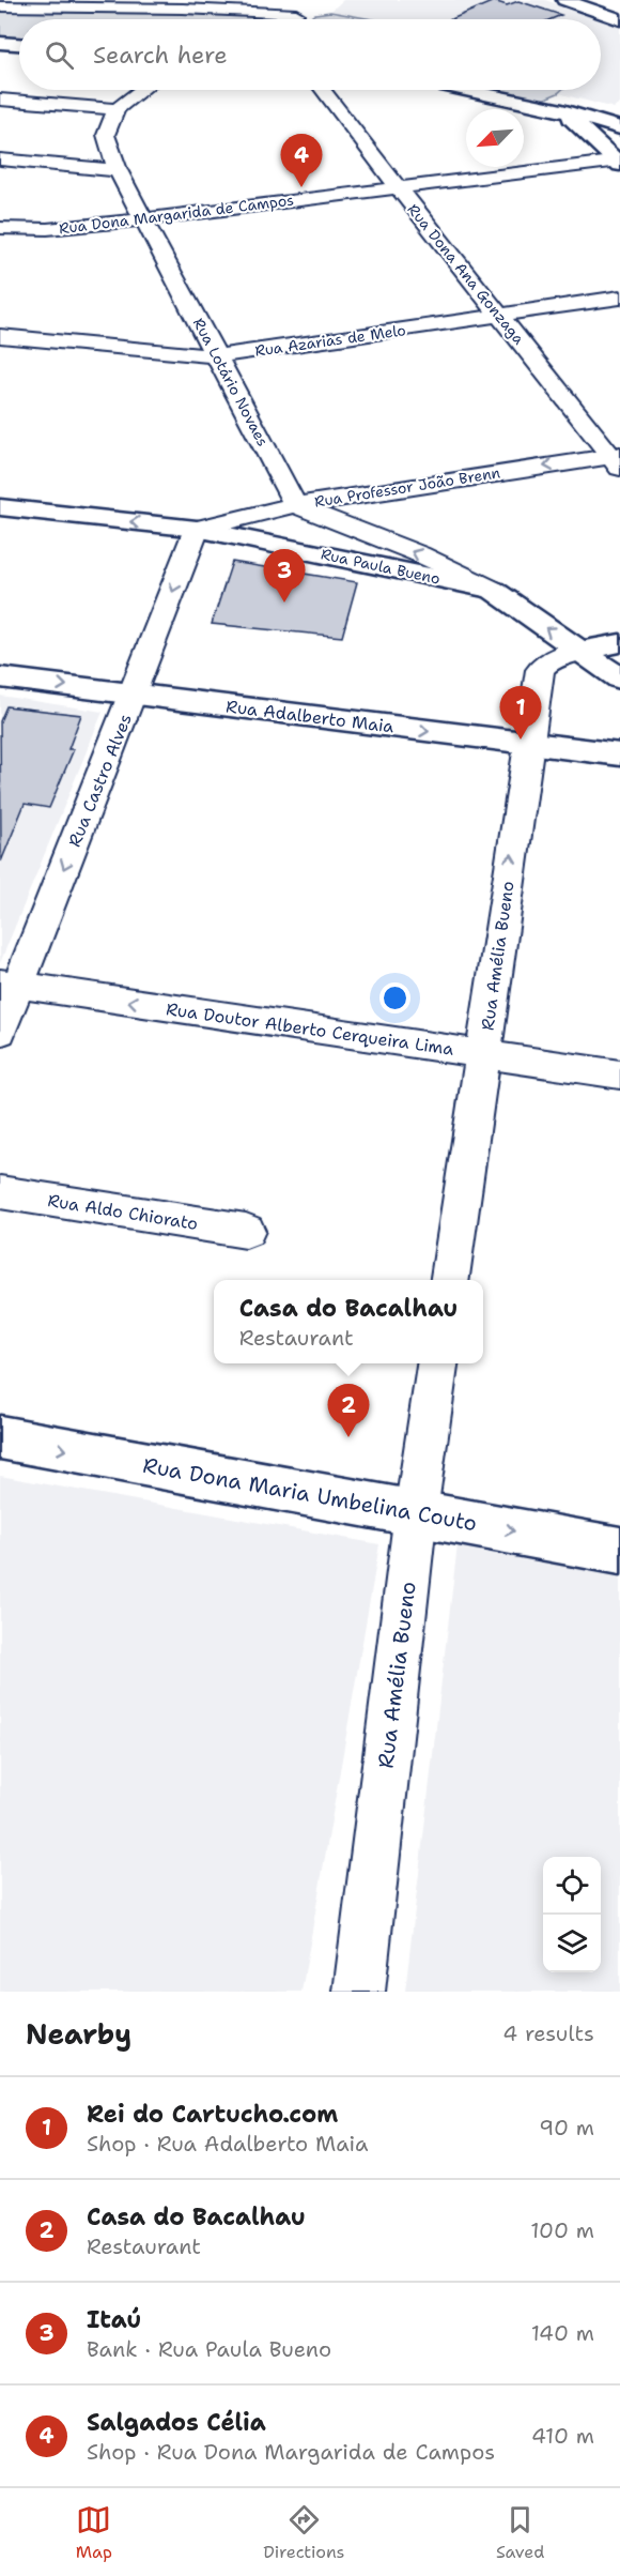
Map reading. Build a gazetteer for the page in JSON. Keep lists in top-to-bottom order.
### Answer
{
  "streets": {
    "main road": ["Rua Paula Bueno", "Rua Adalberto Maia", "Rua Dona Maria Umbelina Couto"],
    "street": [
      "Rua Dona Margarida de Campos",
      "Rua Dona Ana Gonzaga",
      "Rua Azarias de Melo",
      "Rua Lotário Novaes",
      "Rua Professor João Brenn",
      "Rua Castro Alves",
      "Rua Amélia Bueno",
      "Rua Doutor Alberto Cerqueira Lima",
      "Rua Aldo Chiorato"
    ]
  },
  "crossings": [
    ["Rua Dona Margarida de Campos", "Rua Dona Ana Gonzaga"],
    ["Rua Dona Margarida de Campos", "Rua Lotário Novaes"],
    ["Rua Dona Ana Gonzaga", "Rua Azarias de Melo"],
    ["Rua Dona Ana Gonzaga", "Rua Professor João Brenn"],
    ["Rua Azarias de Melo", "Rua Lotário Novaes"],
    ["Rua Lotário Novaes", "Rua Professor João Brenn"],
    ["Rua Professor João Brenn", "Rua Paula Bueno"],
    ["Rua Professor João Brenn", "Rua Castro Alves"],
    ["Rua Paula Bueno", "Rua Castro Alves"],
    ["Rua Paula Bueno", "Rua Amélia Bueno"],
    ["Rua Adalberto Maia", "Rua Castro Alves"],
    ["Rua Adalberto Maia", "Rua Amélia Bueno"],
    ["Rua Castro Alves", "Rua Doutor Alberto Cerqueira Lima"],
    ["Rua Amélia Bueno", "Rua Doutor Alberto Cerqueira Lima"],
    ["Rua Amélia Bueno", "Rua Dona Maria Umbelina Couto"]
  ],
  "one_way": [
    "Rua Professor João Brenn",
    "Rua Paula Bueno",
    "Rua Adalberto Maia",
    "Rua Castro Alves",
    "Rua Doutor Alberto Cerqueira Lima",
    "Rua Dona Maria Umbelina Couto"
  ],
  "north": "bottom left",
  "page": {
    "search": "Search here",
    "pins": [
      "4",
      "3",
      "1",
      "2"
    ],
    "popup": ["Casa do Bacalhau", "Restaurant"],
    "heading": ["Nearby", "4 results"],
    "list": [
      {
        "mark": "1",
        "name": "Rei do Cartucho.com",
        "note": "Shop · Rua Adalberto Maia",
        "value": "90 m"
      },
      {
        "mark": "2",
        "name": "Casa do Bacalhau",
        "note": "Restaurant",
        "value": "100 m"
      },
      {
        "mark": "3",
        "name": "Itaú",
        "note": "Bank · Rua Paula Bueno",
        "value": "140 m"
      },
      {
        "mark": "4",
        "name": "Salgados Célia",
        "note": "Shop · Rua Dona Margarida de Campos",
        "value": "410 m"
      }
    ],
    "nav": ["Map", "Directions", "Saved"]
  }
}
